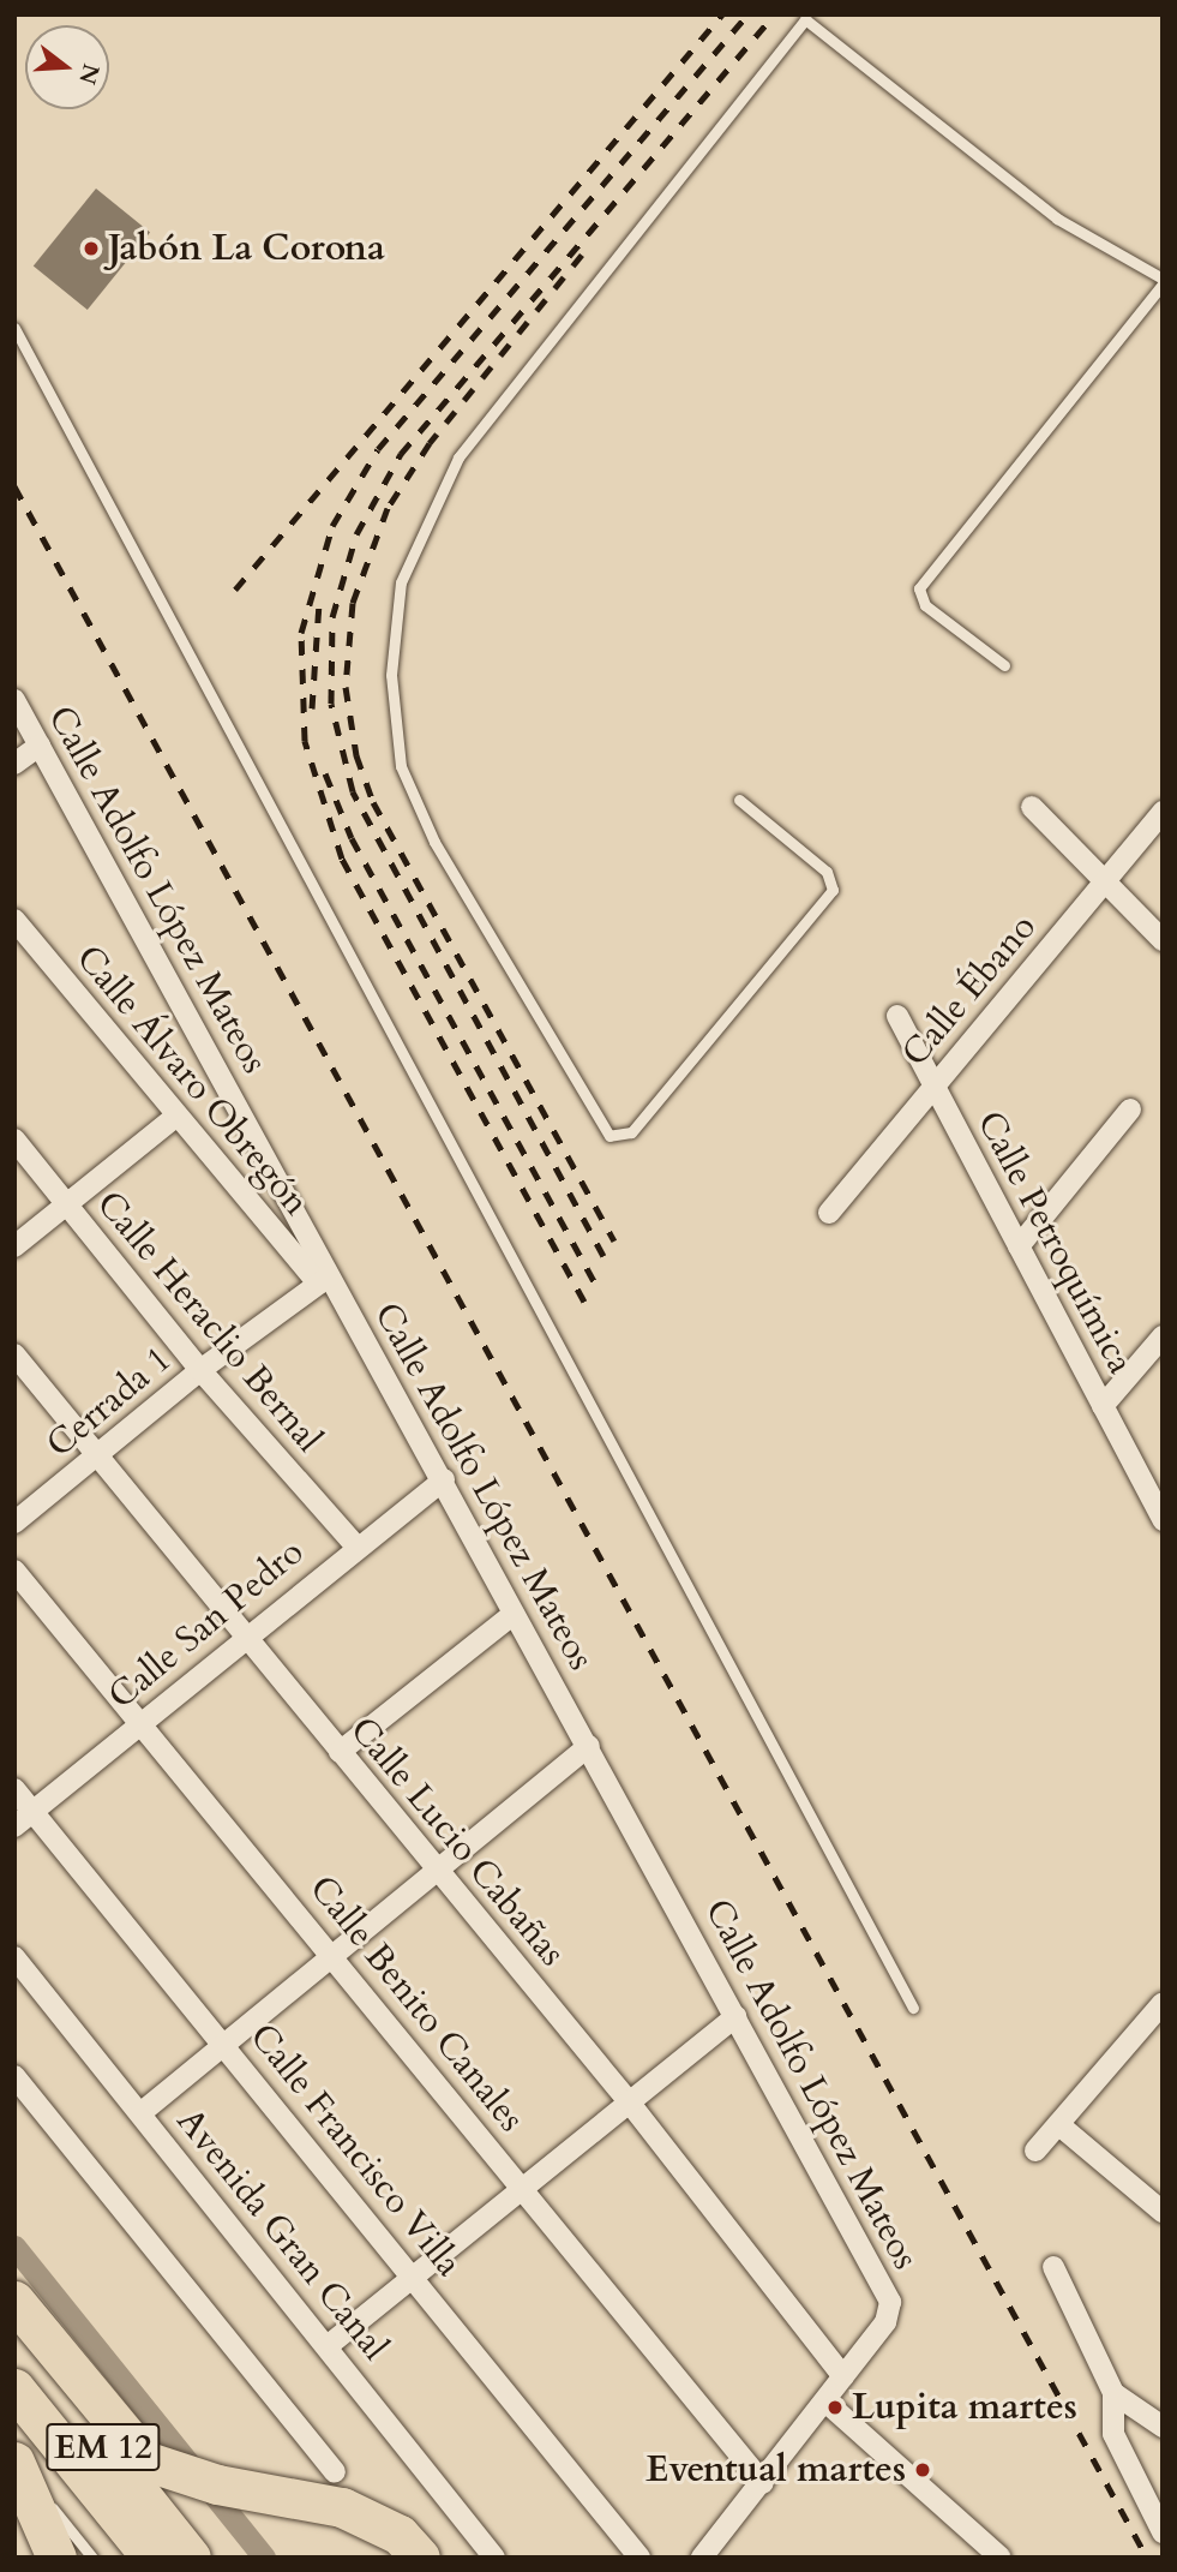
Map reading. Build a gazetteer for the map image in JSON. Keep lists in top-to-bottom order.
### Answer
{
  "streets": {
    "highway": ["EM 12"],
    "street": [
      "Calle Adolfo López Mateos",
      "Calle Ébano",
      "Calle Álvaro Obregón",
      "Calle Petroquímica",
      "Calle Heraclio Bernal",
      "Cerrada 1",
      "Calle San Pedro",
      "Calle Lucio Cabañas",
      "Calle Benito Canales",
      "Calle Francisco Villa",
      "Avenida Gran Canal"
    ]
  },
  "crossings": [
    ["Calle Adolfo López Mateos", "Calle Álvaro Obregón"],
    ["Calle Adolfo López Mateos", "Cerrada 1"],
    ["Calle Adolfo López Mateos", "Calle San Pedro"],
    ["Calle Adolfo López Mateos", "Calle Lucio Cabañas"],
    ["Calle Ébano", "Calle Petroquímica"],
    ["Calle Álvaro Obregón", "Cerrada 1"],
    ["Calle Heraclio Bernal", "Cerrada 1"],
    ["Calle Heraclio Bernal", "Calle San Pedro"],
    ["Cerrada 1", "Calle Lucio Cabañas"],
    ["Calle San Pedro", "Calle Lucio Cabañas"],
    ["Calle San Pedro", "Calle Benito Canales"],
    ["Calle San Pedro", "Calle Francisco Villa"]
  ],
  "places": ["Jabón La Corona", "Lupita martes", "Eventual martes"],
  "north": "right"
}
